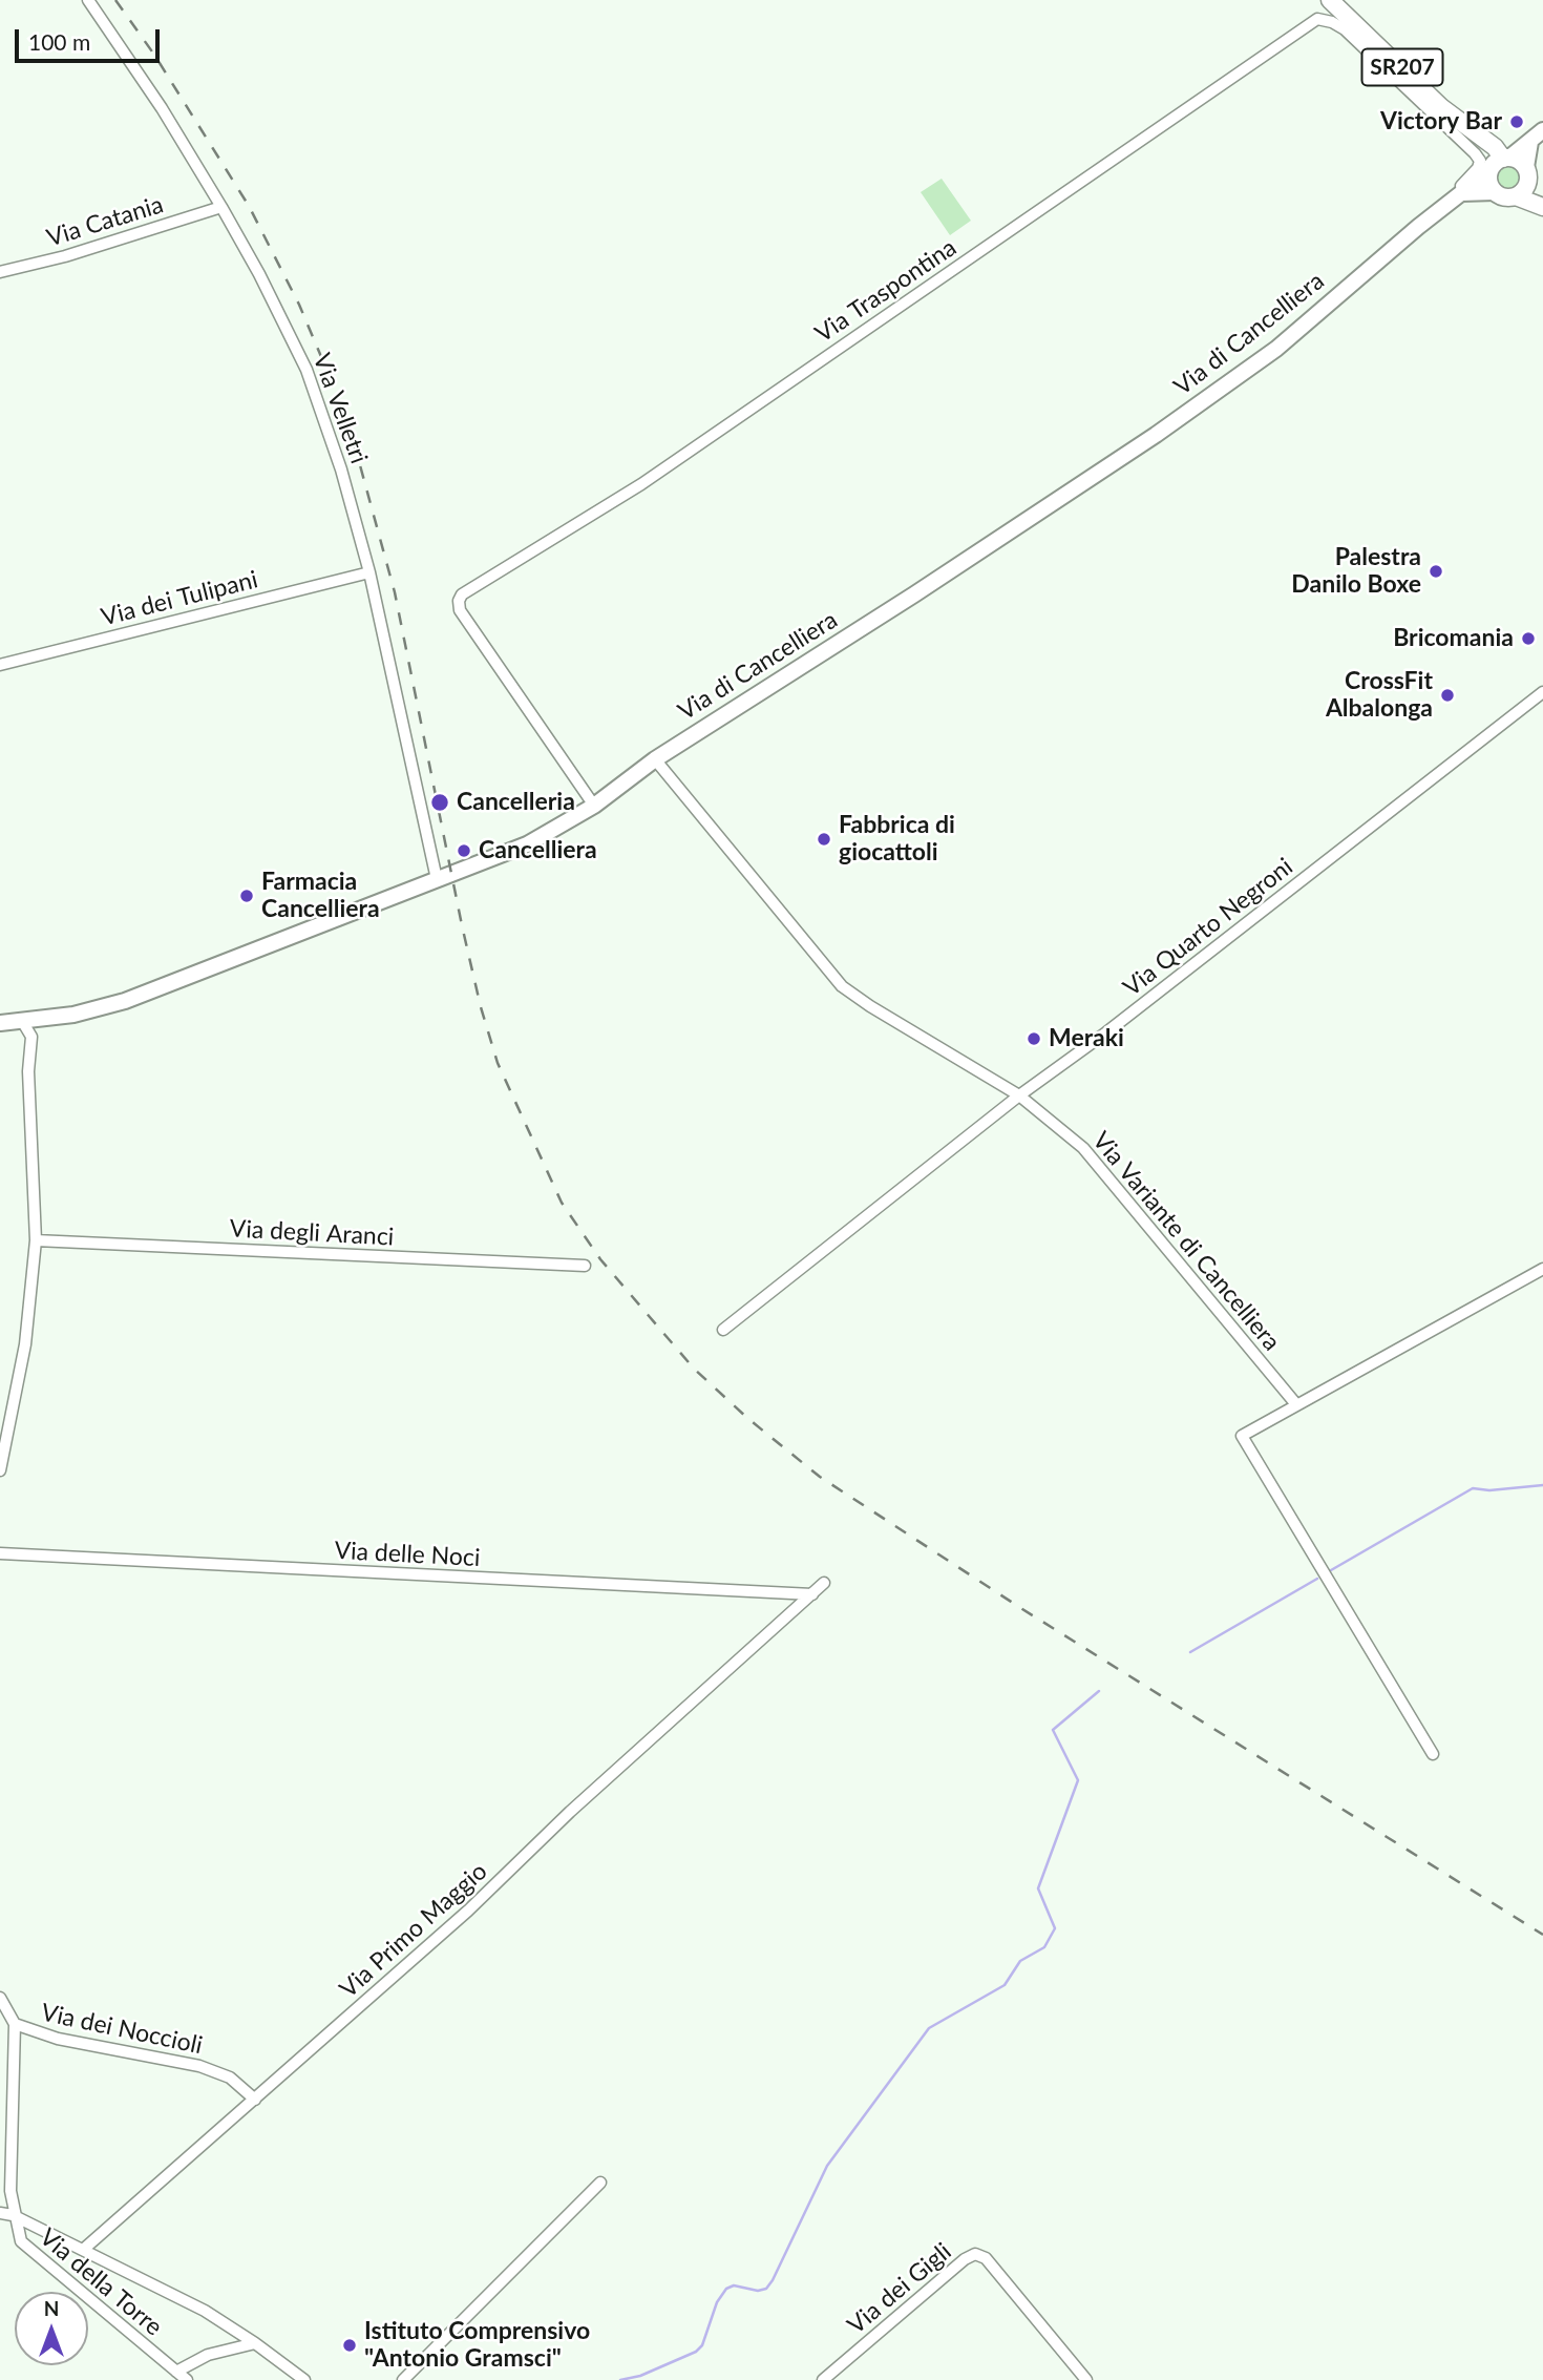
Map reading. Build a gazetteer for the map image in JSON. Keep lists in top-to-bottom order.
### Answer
{
  "streets": {
    "main road": ["SR207"],
    "street": [
      "Via Catania",
      "Via Traspontina",
      "Via di Cancelliera",
      "Via Velletri",
      "Via dei Tulipani",
      "Via Quarto Negroni",
      "Via degli Aranci",
      "Via Variante di Cancelliera",
      "Via delle Noci",
      "Via Primo Maggio",
      "Via dei Noccioli",
      "Via della Torre",
      "Via dei Gigli"
    ]
  },
  "crossings": [
    ["SR207", "Via di Cancelliera"],
    ["Via Catania", "Via Velletri"],
    ["Via Traspontina", "Via di Cancelliera"],
    ["Via di Cancelliera", "Via Velletri"],
    ["Via di Cancelliera", "Via Variante di Cancelliera"],
    ["Via Velletri", "Via dei Tulipani"],
    ["Via Quarto Negroni", "Via Variante di Cancelliera"],
    ["Via delle Noci", "Via Primo Maggio"],
    ["Via Primo Maggio", "Via dei Noccioli"],
    ["Via dei Noccioli", "Via della Torre"]
  ],
  "places": [
    "Victory Bar",
    "Palestra Danilo Boxe",
    "Bricomania",
    "CrossFit Albalonga",
    "Cancelleria",
    "Fabbrica di giocattoli",
    "Cancelliera",
    "Farmacia Cancelliera",
    "Meraki",
    "Istituto Comprensivo \"Antonio Gramsci\""
  ],
  "scale_bar": "100 m",
  "north": "top"
}
